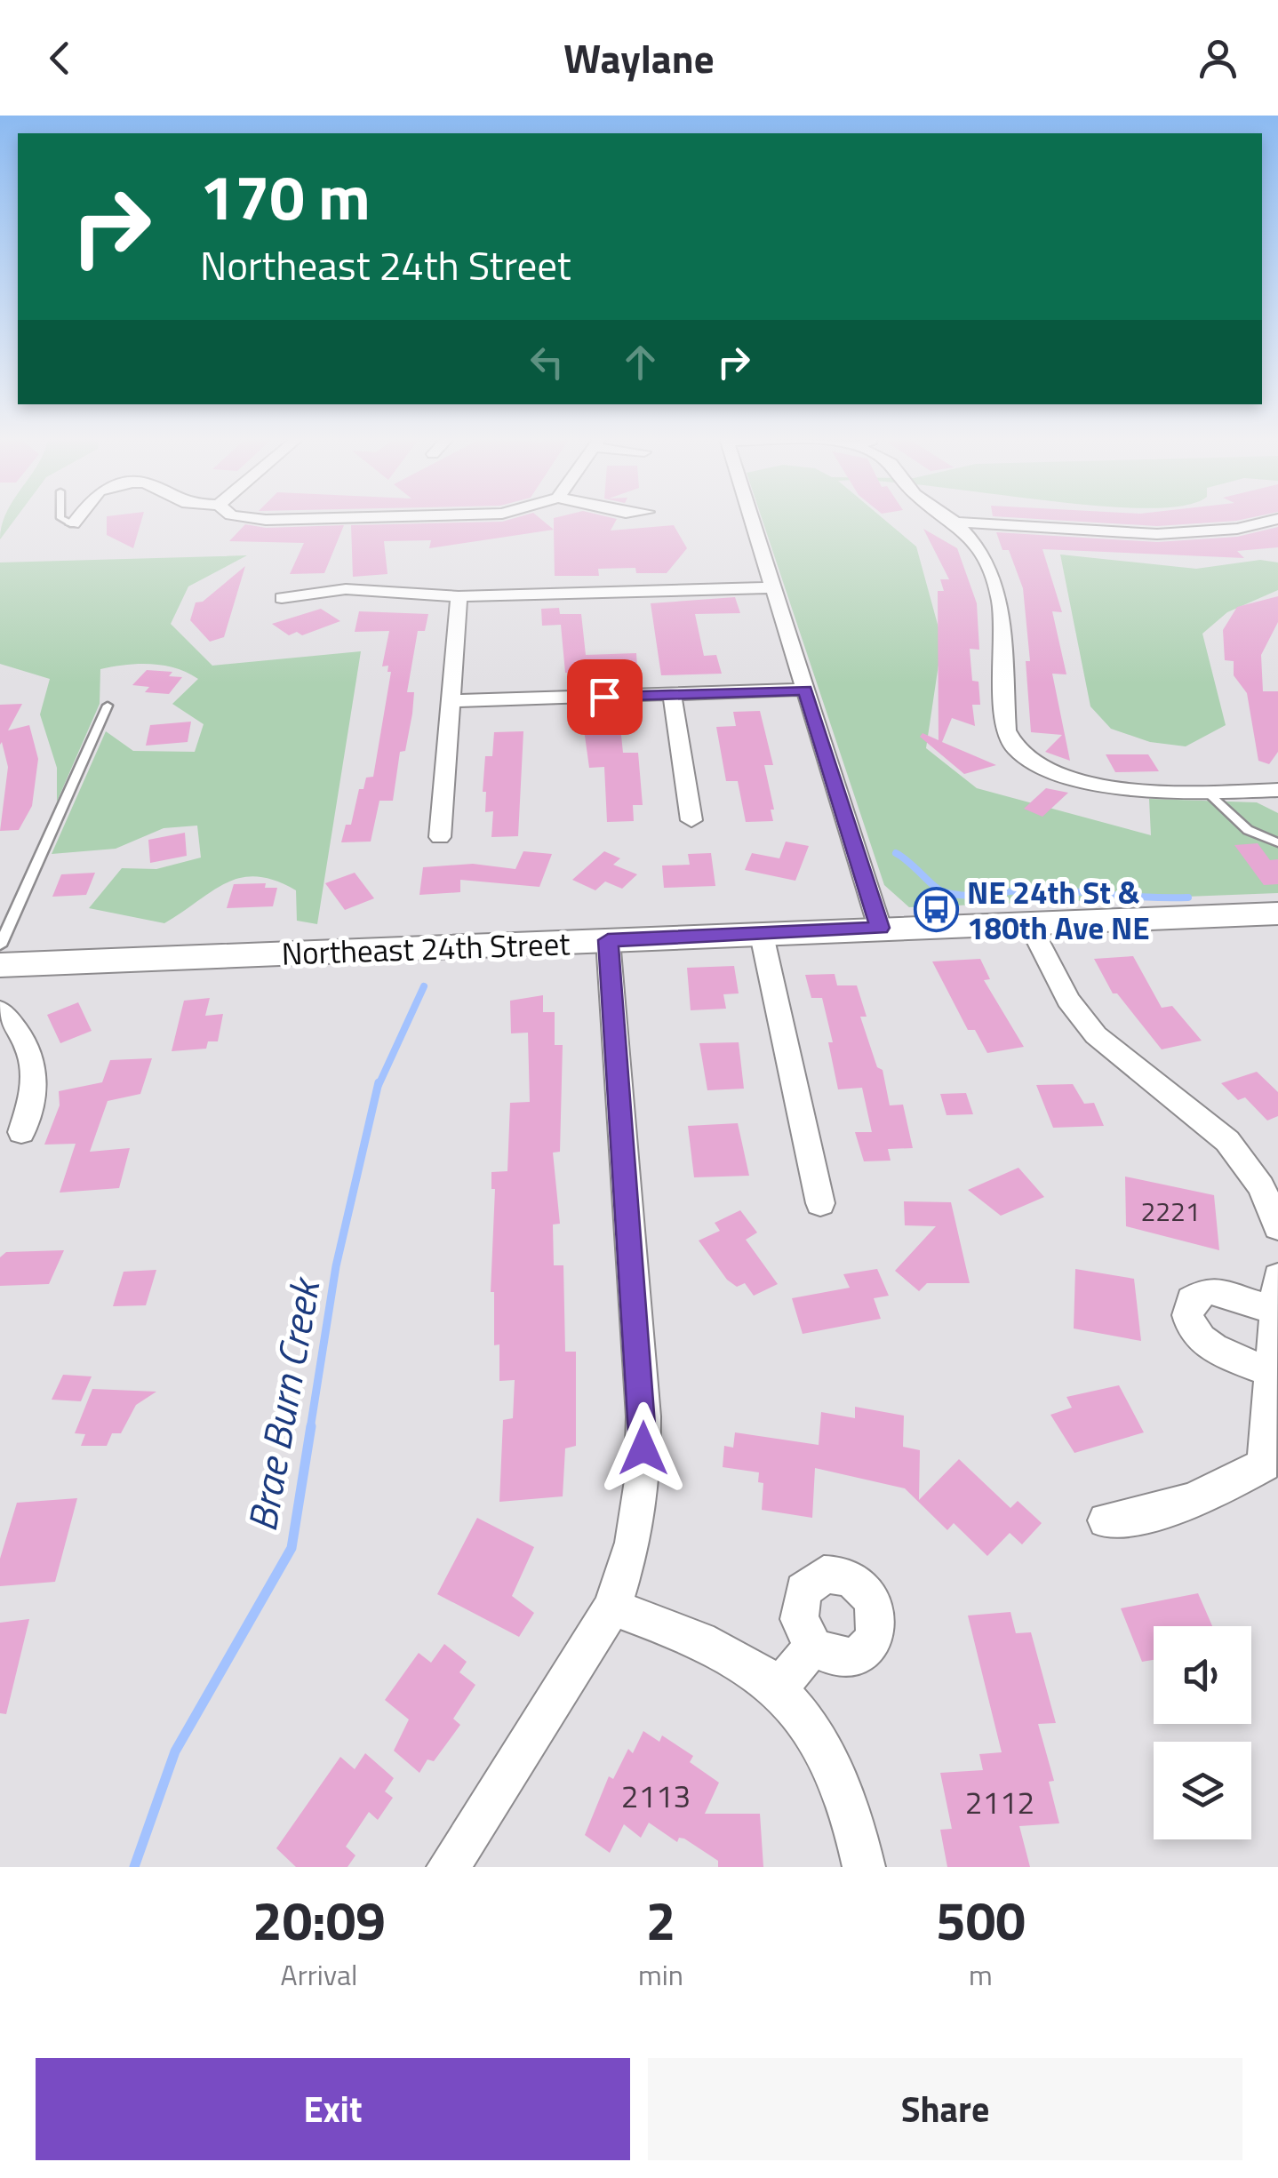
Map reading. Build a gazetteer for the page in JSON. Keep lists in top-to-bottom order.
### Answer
{
  "streets": {
    "main road": ["Northeast 24th Street"]
  },
  "water": ["Brae Burn Creek"],
  "places": {
    "bus stop": ["NE 24th St & 180th Ave NE"]
  },
  "house_numbers": ["2221", "2113", "2112"],
  "page": {
    "header": "Waylane",
    "turn": ["170 m", "Northeast 24th Street"],
    "eta": [
      "20:09",
      "Arrival",
      "2",
      "min",
      "500",
      "m"
    ],
    "buttons": ["Exit", "Share"]
  }
}
